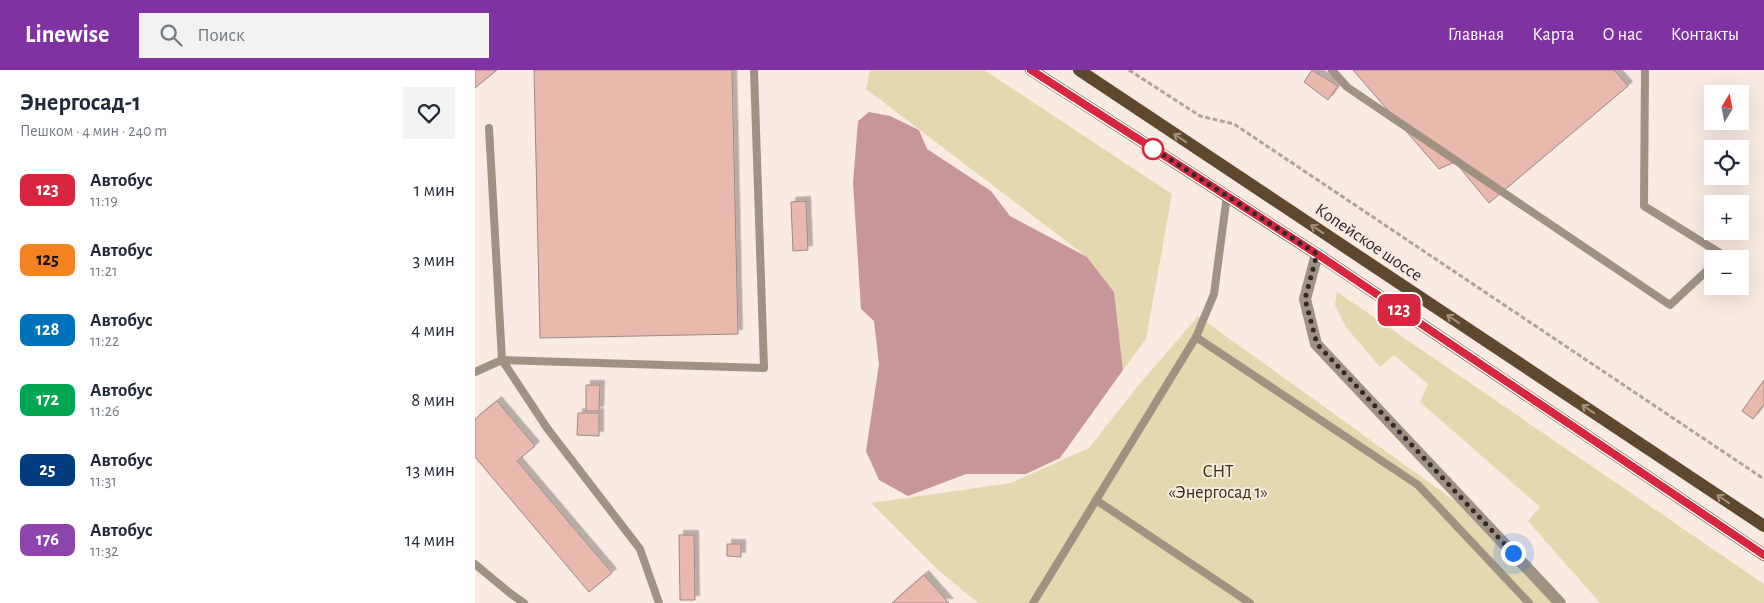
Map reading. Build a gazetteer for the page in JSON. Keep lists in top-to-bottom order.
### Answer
{
  "streets": {
    "main road": ["Копейское шоссе"]
  },
  "parks": ["СНТ «Энергосад 1»"],
  "lines": ["bus line 123"],
  "north": "top",
  "page": {
    "header": "Linewise",
    "search": "Поиск",
    "nav": [
      "Главная",
      "Карта",
      "О нас",
      "Контакты"
    ],
    "heading": ["Энергосад-1", "Пешком · 4 мин · 240 m"],
    "on_map": "123",
    "map_buttons": ["+", "−"],
    "list": [
      {
        "mark": "123",
        "name": "Автобус",
        "note": "11:19",
        "value": "1 мин"
      },
      {
        "mark": "125",
        "name": "Автобус",
        "note": "11:21",
        "value": "3 мин"
      },
      {
        "mark": "128",
        "name": "Автобус",
        "note": "11:22",
        "value": "4 мин"
      },
      {
        "mark": "172",
        "name": "Автобус",
        "note": "11:26",
        "value": "8 мин"
      },
      {
        "mark": "25",
        "name": "Автобус",
        "note": "11:31",
        "value": "13 мин"
      },
      {
        "mark": "176",
        "name": "Автобус",
        "note": "11:32",
        "value": "14 мин"
      }
    ]
  }
}
